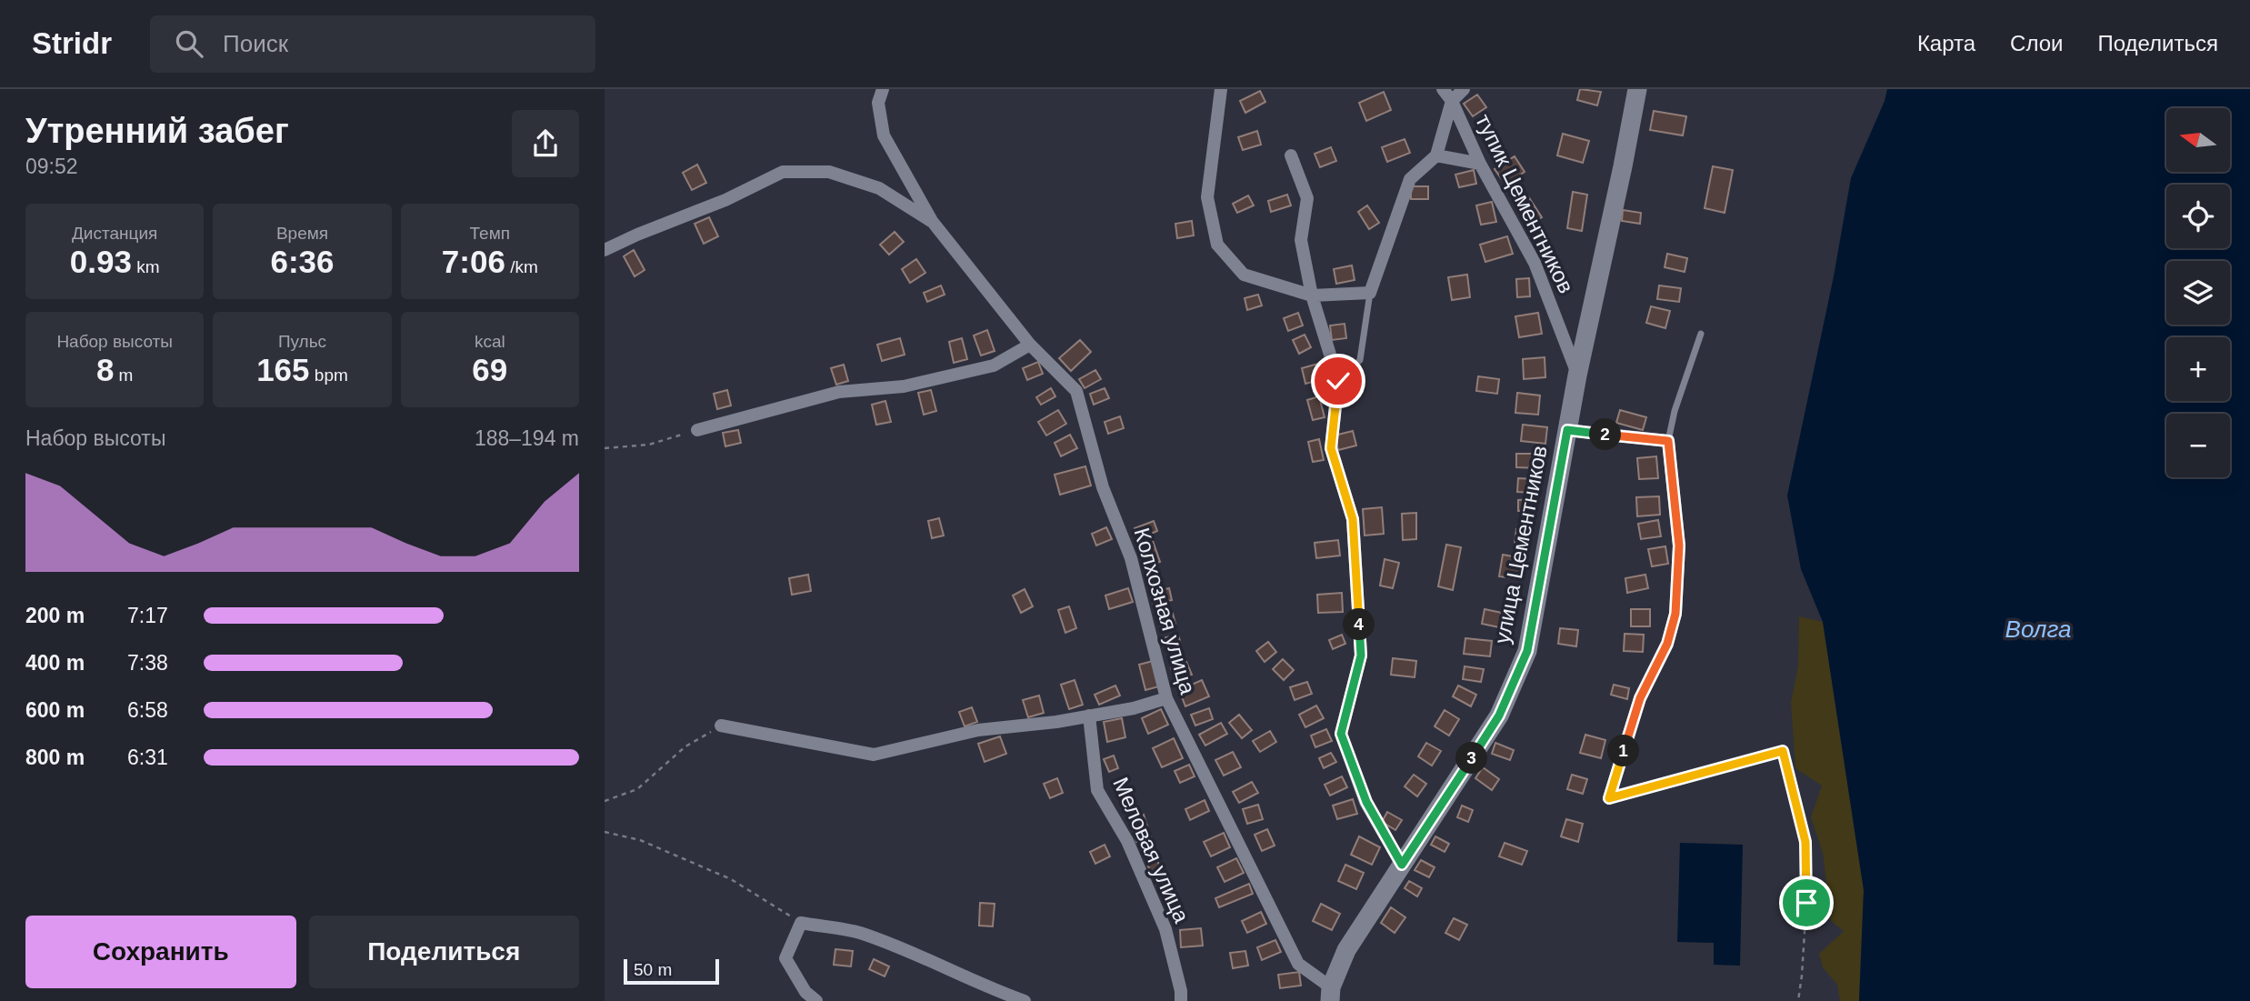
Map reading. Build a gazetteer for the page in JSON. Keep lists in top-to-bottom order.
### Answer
{
  "streets": {
    "street": [
      "тупик Цементников",
      "улица Цементников",
      "Колхозная улица",
      "Меловая улица"
    ]
  },
  "crossings": [
    ["тупик Цементников", "улица Цементников"],
    ["улица Цементников", "Колхозная улица"]
  ],
  "water": ["Волга"],
  "scale_bar": "50 m",
  "north": "left",
  "page": {
    "header": "Stridr",
    "search": "Поиск",
    "nav": ["Карта", "Слои", "Поделиться"],
    "heading": ["Утренний забег", "09:52"],
    "map_buttons": ["+", "−"],
    "stats": [
      ["Дистанция", "0.93 km"],
      ["Время", "6:36"],
      ["Темп", "7:06 /km"],
      ["Набор высоты", "8 m"],
      ["Пульс", "165 bpm"],
      ["kcal", "69"]
    ],
    "chart": ["Набор высоты", "188–194 m"],
    "pins": [
      "2",
      "4",
      "1",
      "3"
    ],
    "list": [
      {
        "name": "200 m",
        "note": "7:17"
      },
      {
        "name": "400 m",
        "note": "7:38"
      },
      {
        "name": "600 m",
        "note": "6:58"
      },
      {
        "name": "800 m",
        "note": "6:31"
      }
    ],
    "buttons": ["Сохранить", "Поделиться"],
    "scale": "50 m"
  }
}
